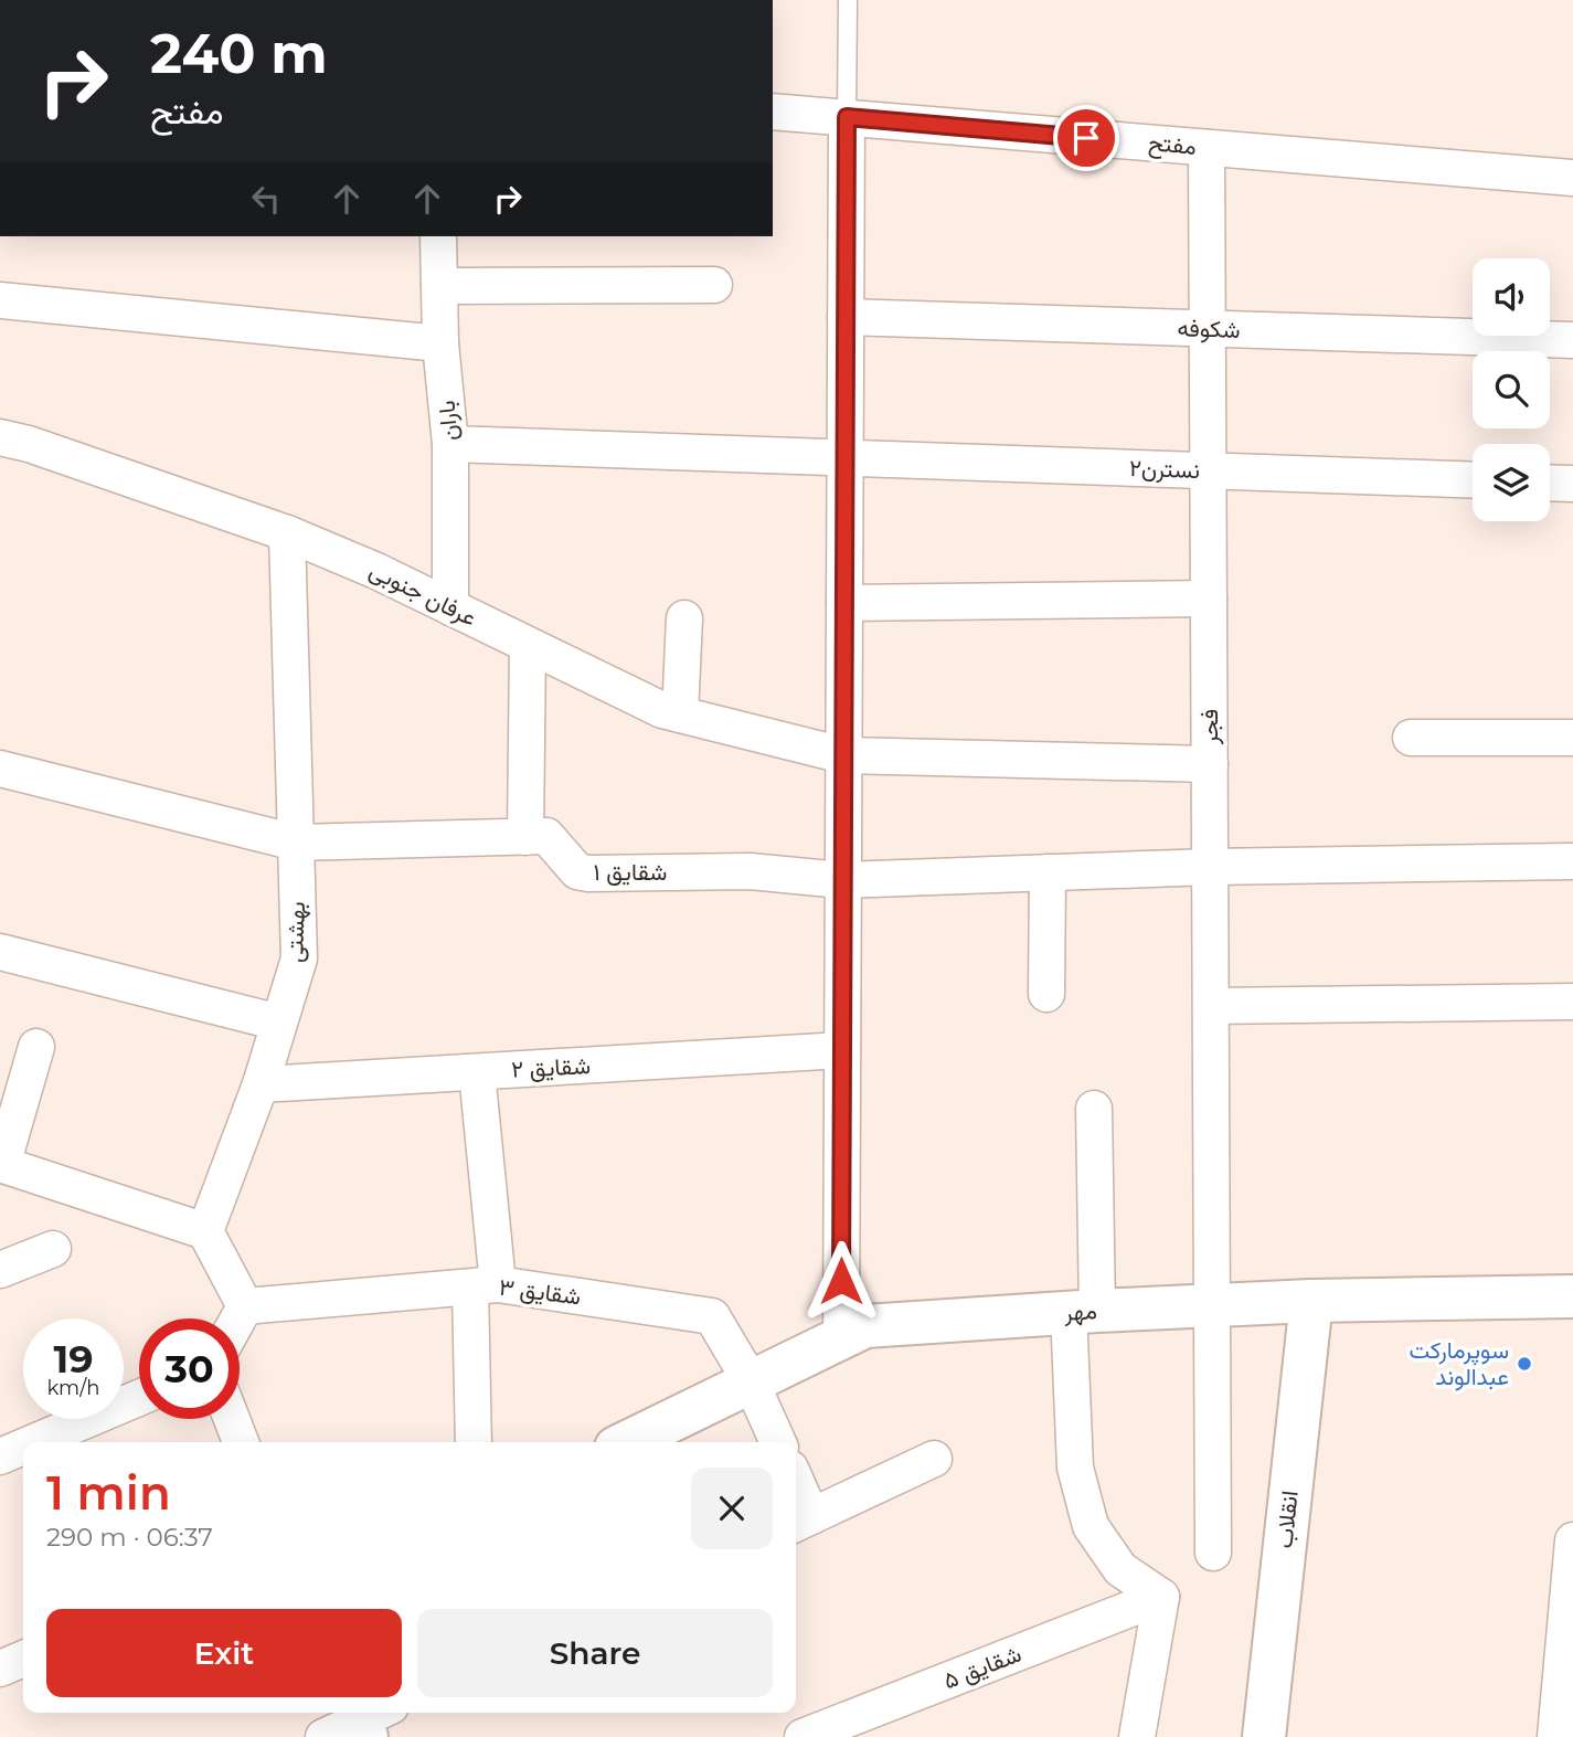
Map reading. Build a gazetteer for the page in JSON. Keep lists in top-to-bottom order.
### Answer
{
  "streets": {
    "street": [
      "مفتح",
      "شکوفه",
      "باران",
      "نسترن۲",
      "عرفان جنوبی",
      "فجر",
      "شقایق ۱",
      "بهشتی",
      "شقایق ۲",
      "شقایق ۳",
      "مهر",
      "انقلاب",
      "شقایق ۵"
    ]
  },
  "crossings": [
    ["مفتح", "فجر"],
    ["شکوفه", "فجر"],
    ["باران", "نسترن۲"],
    ["باران", "عرفان جنوبی"],
    ["نسترن۲", "فجر"],
    ["عرفان جنوبی", "فجر"],
    ["عرفان جنوبی", "بهشتی"],
    ["فجر", "شقایق ۱"],
    ["فجر", "مهر"],
    ["شقایق ۱", "بهشتی"],
    ["بهشتی", "شقایق ۲"],
    ["شقایق ۳", "مهر"],
    ["مهر", "انقلاب"]
  ],
  "places": ["سوپرمارکت عبدالوند"],
  "page": {
    "turn": ["240 m", "مفتح"],
    "speed": "19 km/h",
    "limit": "30",
    "heading": ["1 min", "290 m · 06:37"],
    "buttons": ["Exit", "Share"]
  }
}
